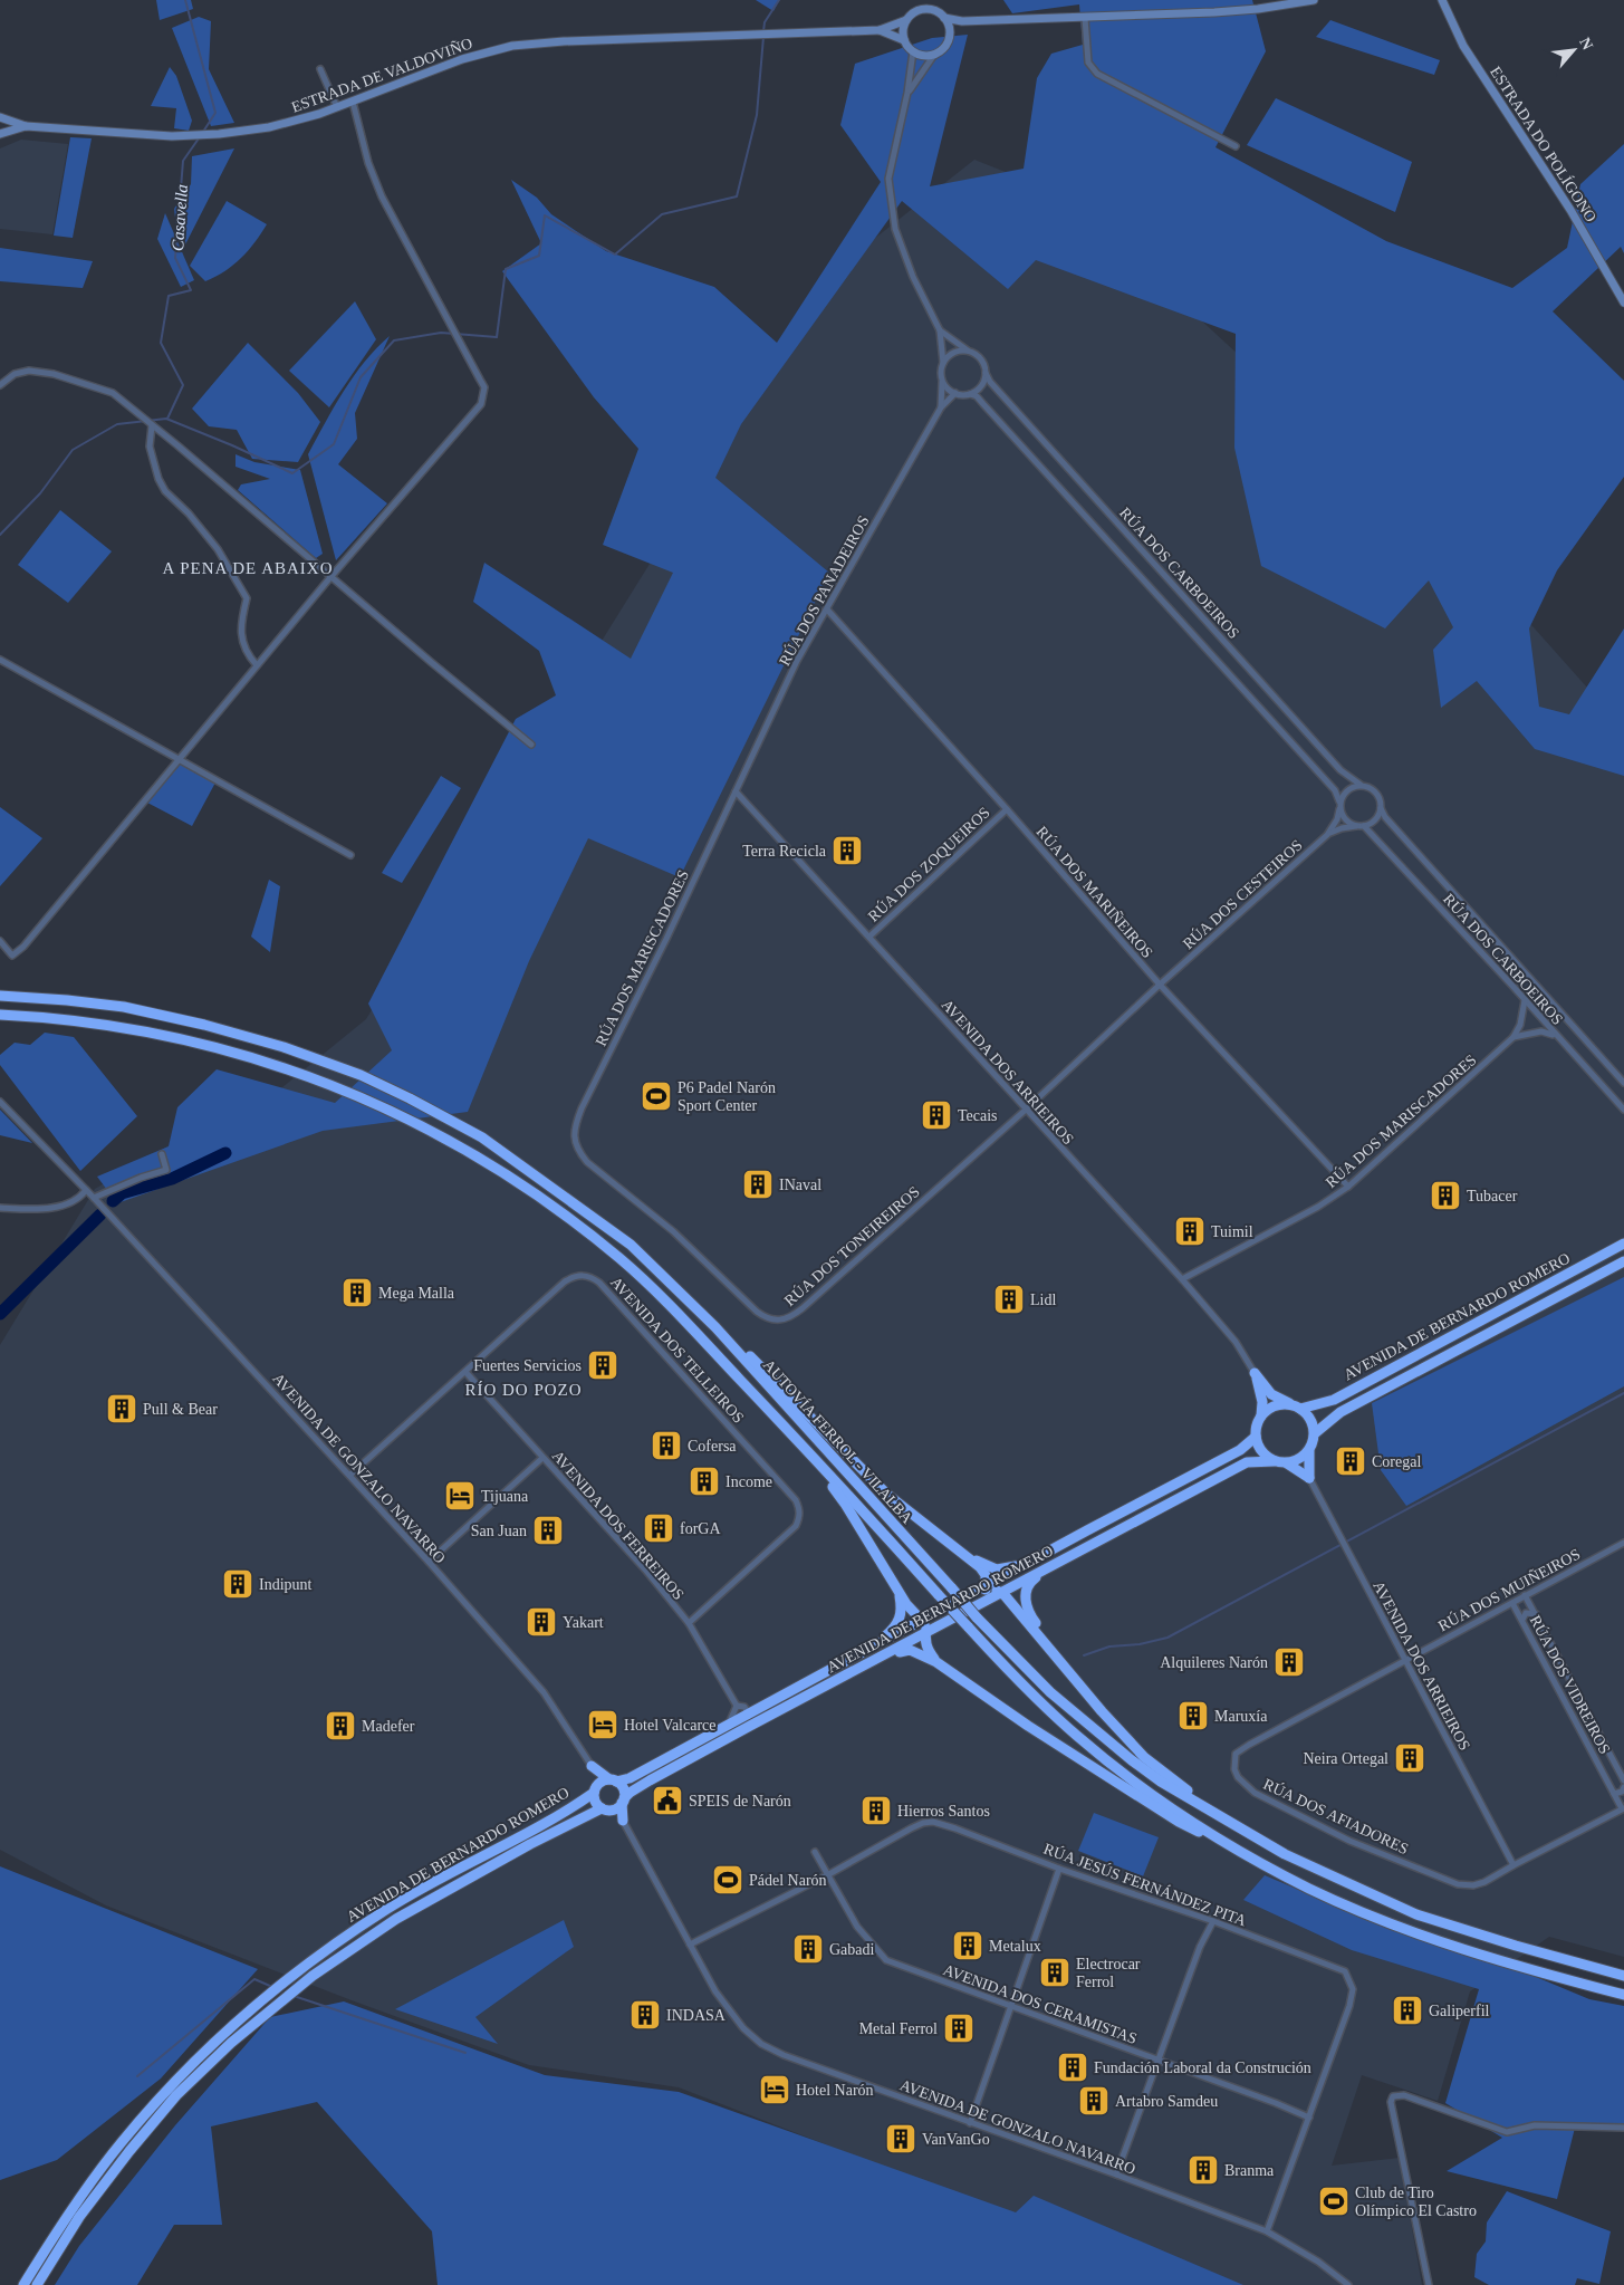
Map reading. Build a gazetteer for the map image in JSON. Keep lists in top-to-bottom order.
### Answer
{
  "streets": {
    "highway": ["AVENIDA DE BERNARDO ROMERO", "AUTOVÍA FERROL - VILALBA"],
    "main road": ["ESTRADA DE VALDOVIÑO", "ESTRADA DO POLÍGONO"],
    "street": [
      "RÚA DOS CARBOEIROS",
      "RÚA DOS PANADEIROS",
      "RÚA DOS ZOQUEIROS",
      "RÚA DOS MARIÑEIROS",
      "RÚA DOS CESTEIROS",
      "RÚA DOS MARISCADORES",
      "AVENIDA DOS ARRIEIROS",
      "RÚA DOS TONEIREIROS",
      "AVENIDA DOS TELLEIROS",
      "AVENIDA DE GONZALO NAVARRO",
      "AVENIDA DOS FERREIROS",
      "RÚA DOS MUIÑEIROS",
      "RÚA DOS VIDREIROS",
      "RÚA DOS AFIADORES",
      "RÚA JESÚS FERNÁNDEZ PITA",
      "AVENIDA DOS CERAMISTAS"
    ]
  },
  "crossings": [
    ["RÚA DOS CARBOEIROS", "RÚA DOS PANADEIROS"],
    ["RÚA DOS CARBOEIROS", "RÚA DOS CESTEIROS"],
    ["RÚA DOS CARBOEIROS", "RÚA DOS MARISCADORES"],
    ["RÚA DOS PANADEIROS", "RÚA DOS MARIÑEIROS"],
    ["RÚA DOS PANADEIROS", "RÚA DOS MARISCADORES"],
    ["RÚA DOS PANADEIROS", "AVENIDA DOS ARRIEIROS"],
    ["RÚA DOS ZOQUEIROS", "RÚA DOS MARIÑEIROS"],
    ["RÚA DOS ZOQUEIROS", "AVENIDA DOS ARRIEIROS"],
    ["RÚA DOS MARIÑEIROS", "RÚA DOS CESTEIROS"],
    ["RÚA DOS MARIÑEIROS", "RÚA DOS MARISCADORES"],
    ["RÚA DOS CESTEIROS", "AVENIDA DOS ARRIEIROS"],
    ["RÚA DOS CESTEIROS", "RÚA DOS TONEIREIROS"],
    ["RÚA DOS MARISCADORES", "AVENIDA DOS ARRIEIROS"],
    ["RÚA DOS MARISCADORES", "RÚA DOS TONEIREIROS"],
    ["AVENIDA DOS ARRIEIROS", "RÚA DOS TONEIREIROS"],
    ["AVENIDA DOS ARRIEIROS", "RÚA DOS MUIÑEIROS"],
    ["AVENIDA DOS ARRIEIROS", "RÚA DOS AFIADORES"],
    ["AVENIDA DOS TELLEIROS", "AVENIDA DE GONZALO NAVARRO"],
    ["AVENIDA DOS TELLEIROS", "AVENIDA DOS FERREIROS"],
    ["AVENIDA DE GONZALO NAVARRO", "RÚA JESÚS FERNÁNDEZ PITA"],
    ["RÚA DOS MUIÑEIROS", "RÚA DOS VIDREIROS"],
    ["RÚA DOS MUIÑEIROS", "RÚA DOS AFIADORES"],
    ["RÚA DOS VIDREIROS", "RÚA DOS AFIADORES"],
    ["RÚA JESÚS FERNÁNDEZ PITA", "AVENIDA DOS CERAMISTAS"]
  ],
  "districts": ["A PENA DE ABAIXO", "RÍO DO POZO"],
  "water": ["Casavella"],
  "places": {
    "building": [
      "Terra Recicla",
      "Tecais",
      "INaval",
      "Tubacer",
      "Tuimil",
      "Mega Malla",
      "Lidl",
      "Fuertes Servicios",
      "Pull & Bear",
      "Cofersa",
      "Coregal",
      "Income",
      "forGA",
      "San Juan",
      "Indipunt",
      "Yakart",
      "Alquileres Narón",
      "Maruxía",
      "Madefer",
      "Neira Ortegal",
      "Hierros Santos",
      "Metalux",
      "Gabadi",
      "Electrocar Ferrol",
      "Galiperfil",
      "INDASA",
      "Metal Ferrol",
      "Fundación Laboral da Construción",
      "Artabro Samdeu",
      "VanVanGo",
      "Branma"
    ],
    "sports": ["P6 Padel Narón Sport Center", "Pádel Narón", "Club de Tiro Olímpico El Castro"],
    "hotel": ["Tijuana", "Hotel Valcarce", "Hotel Narón"],
    "public building": ["SPEIS de Narón"]
  },
  "north": "top right"
}
